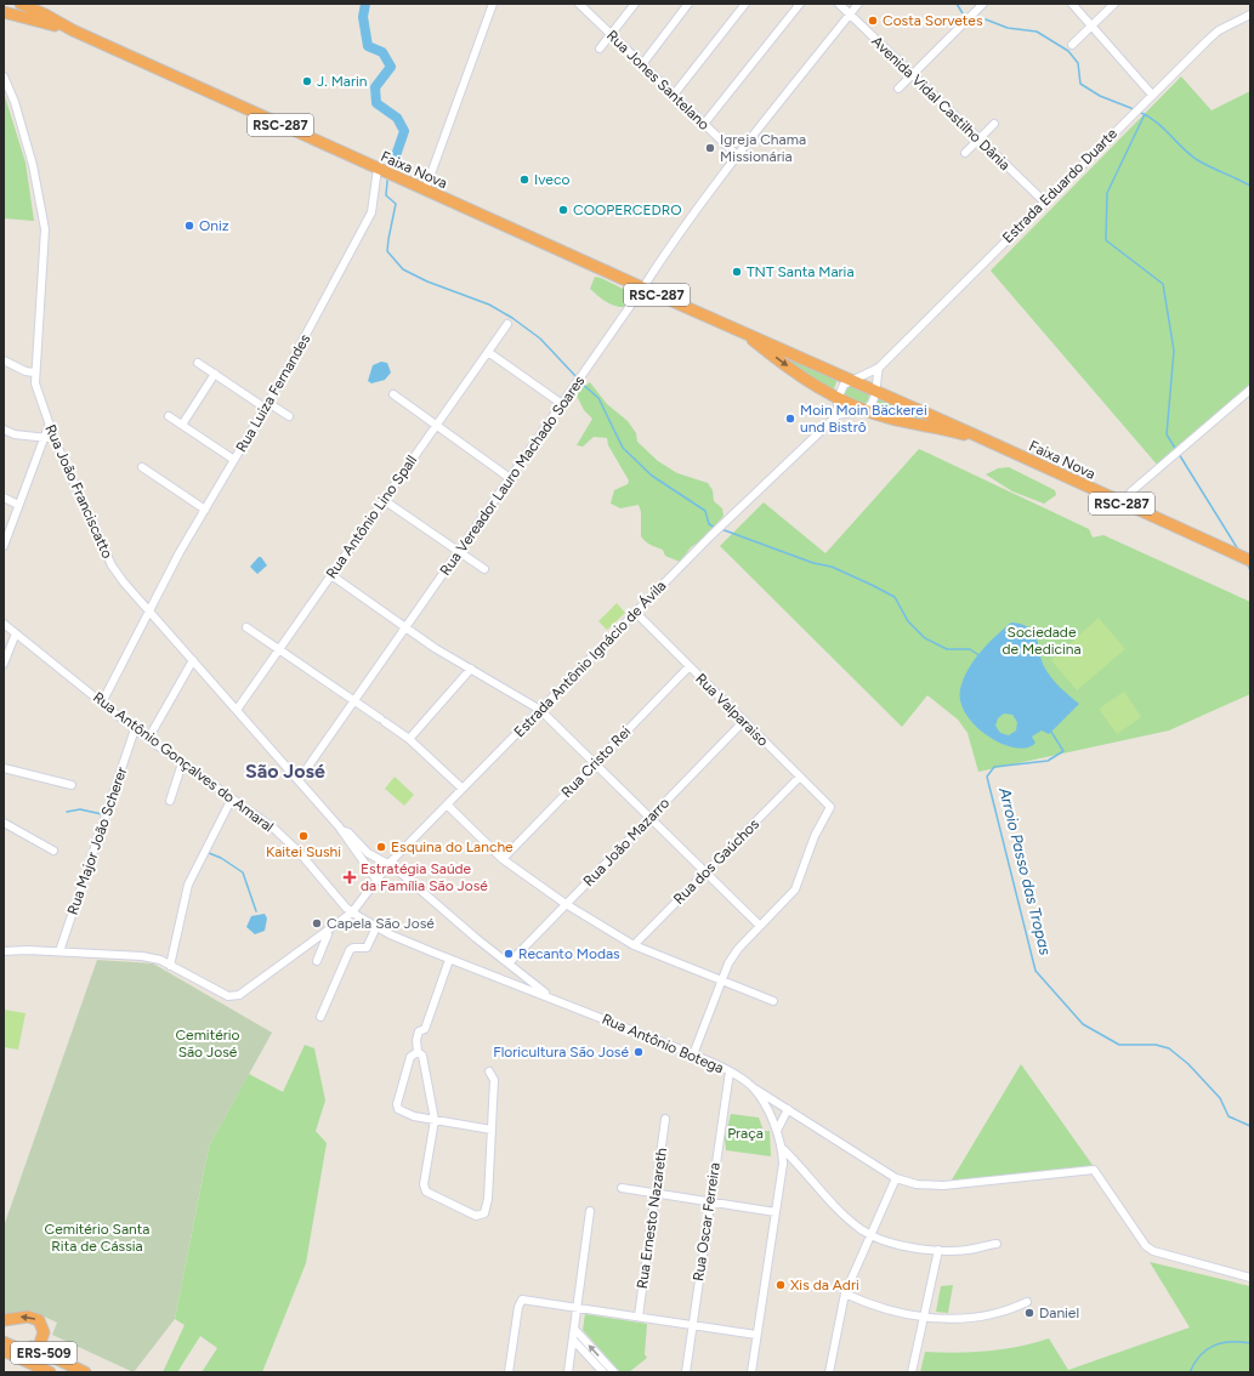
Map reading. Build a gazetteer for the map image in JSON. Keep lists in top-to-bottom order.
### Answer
{
  "streets": {
    "highway": ["RSC-287", "Faixa Nova", "ERS-509"],
    "street": [
      "Rua Jones Santelano",
      "Avenida Vidal Castilho Dânia",
      "Estrada Eduardo Duarte",
      "Rua Luiza Fernandes",
      "Rua Vereador Lauro Machado Soares",
      "Rua João Franciscatto",
      "Rua Antônio Lino Spall",
      "Estrada Antônio Ignácio de Ávila",
      "Rua Valparaiso",
      "Rua Antônio Gonçalves do Amaral",
      "Rua Cristo Rei",
      "Rua Major João Scherer",
      "Rua João Mazarro",
      "Rua dos Gaúchos",
      "Rua Antônio Botega",
      "Rua Ernesto Nazareth",
      "Rua Oscar Ferreira"
    ]
  },
  "crossings": [
    ["Rua Jones Santelano", "Rua Vereador Lauro Machado Soares"],
    ["Avenida Vidal Castilho Dânia", "Estrada Eduardo Duarte"],
    ["Avenida Vidal Castilho Dânia", "Rua Vereador Lauro Machado Soares"],
    ["Faixa Nova", "Estrada Eduardo Duarte"],
    ["Faixa Nova", "Rua Luiza Fernandes"],
    ["Faixa Nova", "Rua Vereador Lauro Machado Soares"],
    ["Rua Luiza Fernandes", "Rua João Franciscatto"],
    ["Rua Luiza Fernandes", "Rua Antônio Gonçalves do Amaral"],
    ["Rua Vereador Lauro Machado Soares", "Rua João Franciscatto"],
    ["Rua João Franciscatto", "Rua Antônio Lino Spall"],
    ["Rua João Franciscatto", "Estrada Antônio Ignácio de Ávila"],
    ["Rua João Franciscatto", "Rua João Mazarro"],
    ["Rua João Franciscatto", "Rua Antônio Botega"],
    ["Estrada Antônio Ignácio de Ávila", "Rua Valparaiso"],
    ["Estrada Antônio Ignácio de Ávila", "Rua Antônio Gonçalves do Amaral"],
    ["Estrada Antônio Ignácio de Ávila", "Rua Antônio Botega"],
    ["Rua Valparaiso", "Rua Cristo Rei"],
    ["Rua Valparaiso", "Rua João Mazarro"],
    ["Rua Valparaiso", "Rua dos Gaúchos"],
    ["Rua Antônio Gonçalves do Amaral", "Rua Major João Scherer"],
    ["Rua Antônio Gonçalves do Amaral", "Rua Antônio Botega"],
    ["Rua Antônio Botega", "Rua Oscar Ferreira"]
  ],
  "districts": ["São José"],
  "water": ["Arroio Passo das Tropas"],
  "parks": [
    "Sociedade de Medicina",
    "Cemitério São José",
    "Praça",
    "Cemitério Santa Rita de Cássia"
  ],
  "places": {
    "other": [
      "Costa Sorvetes",
      "J. Marin",
      "Igreja Chama Missionária",
      "Iveco",
      "COOPERCEDRO",
      "Oniz",
      "TNT Santa Maria",
      "Moin Moin Bäckerei und Bistrô",
      "Kaitei Sushi",
      "Esquina do Lanche",
      "Capela São José",
      "Recanto Modas",
      "Floricultura São José",
      "Xis da Adri",
      "Daniel"
    ],
    "health": ["Estratégia Saúde da Família São José"]
  }
}
